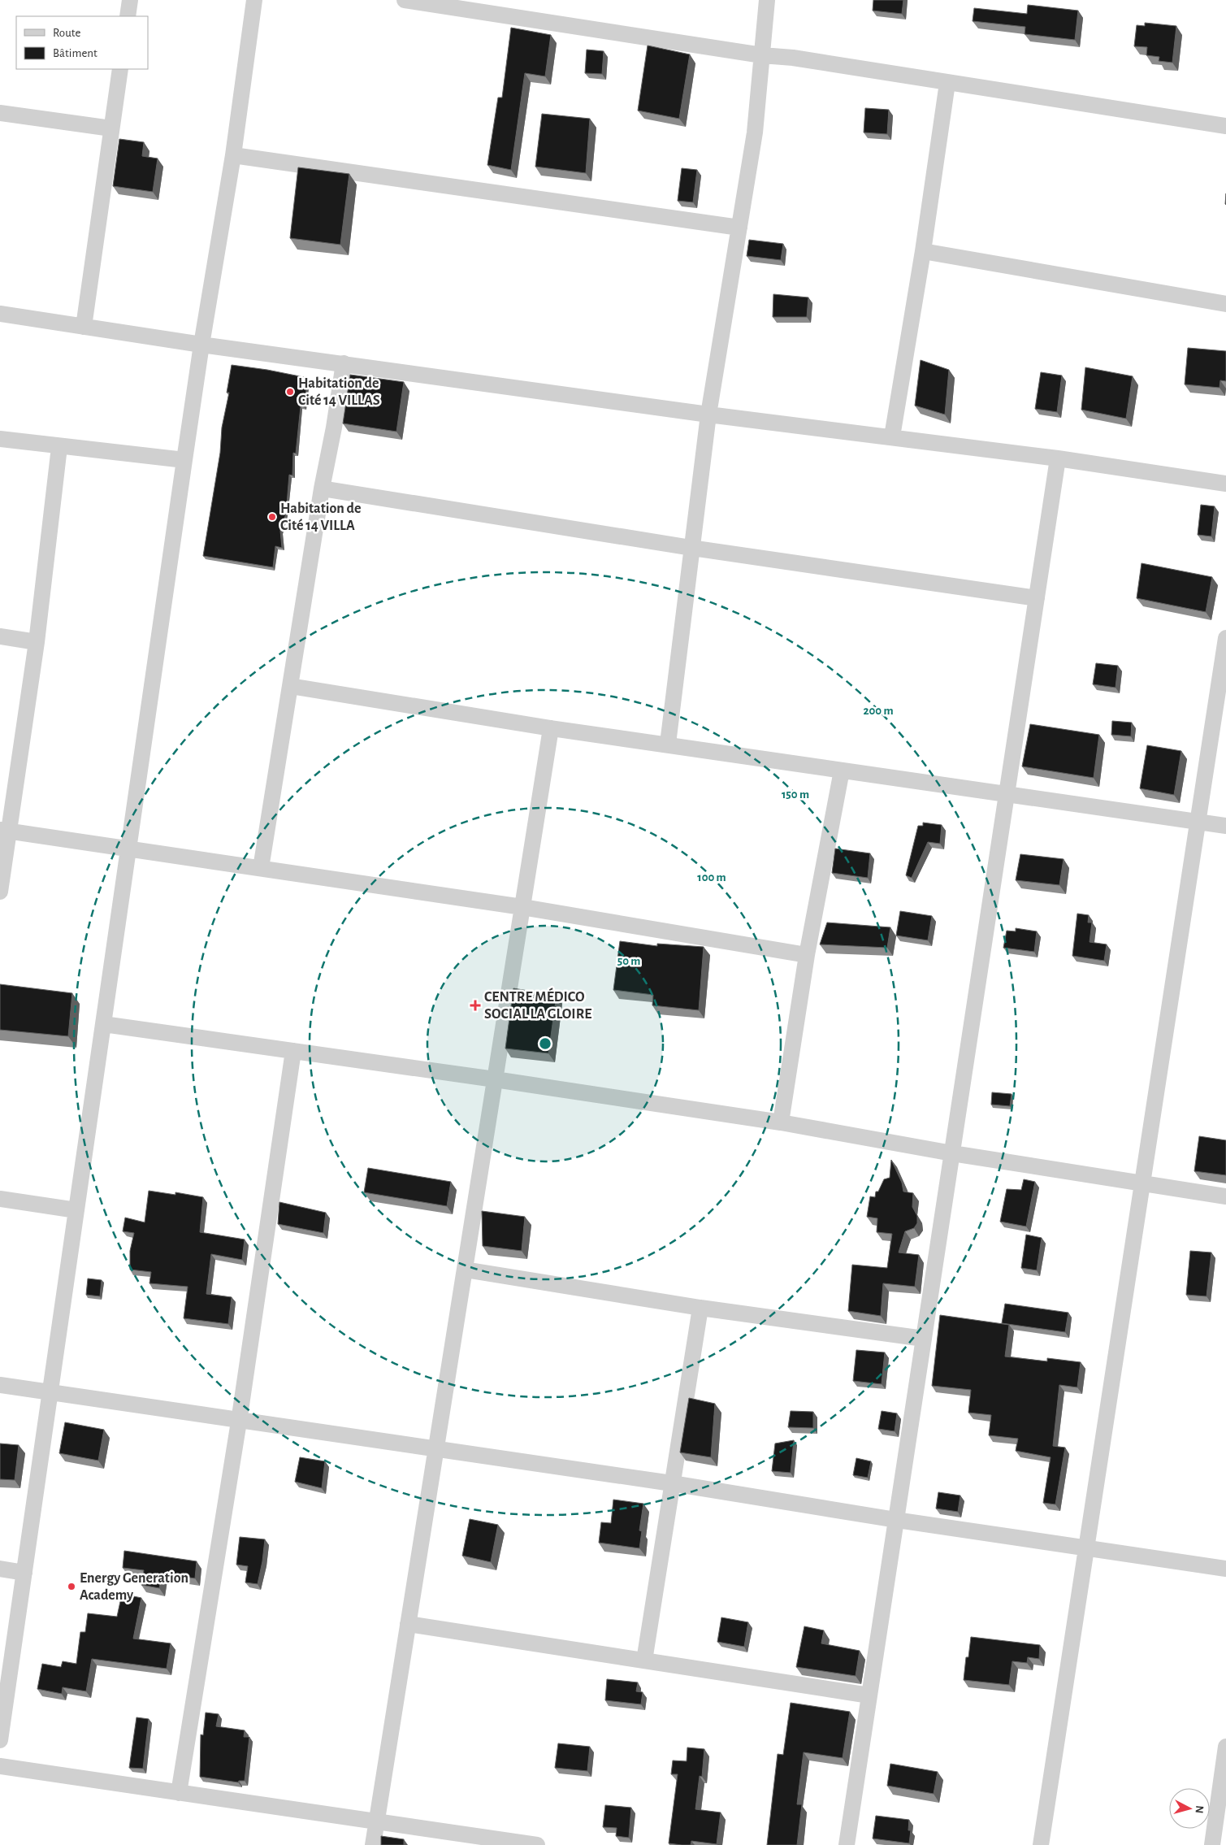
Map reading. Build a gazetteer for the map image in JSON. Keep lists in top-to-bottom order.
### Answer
{
  "places": {
    "other": ["Habitation de Cité 14 VILLAS", "Habitation de Cité 14 VILLA", "Energy Generation Academy"],
    "health": ["CENTRE MÉDICO SOCIAL LA GLOIRE"]
  },
  "legend": ["Route", "Bâtiment"],
  "north": "right",
  "rings": [
    "200 m",
    "150 m",
    "100 m",
    "50 m"
  ]
}
